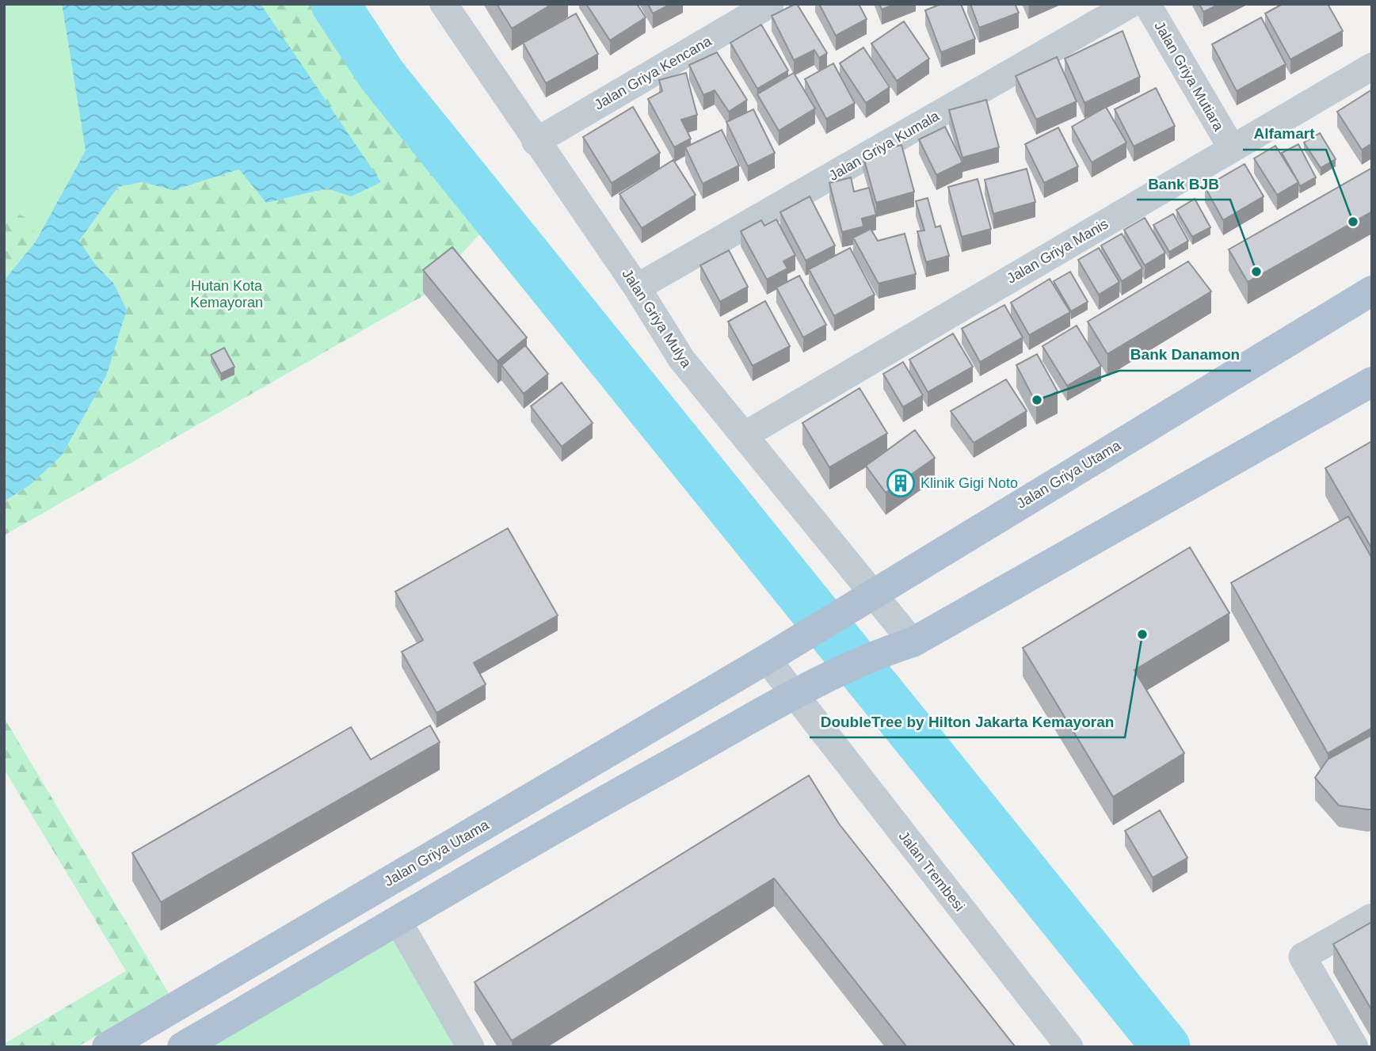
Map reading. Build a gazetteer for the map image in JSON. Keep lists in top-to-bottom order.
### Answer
{
  "streets": {
    "main road": ["Jalan Griya Utama"],
    "street": [
      "Jalan Griya Kencana",
      "Jalan Griya Mutiara",
      "Jalan Griya Kumala",
      "Jalan Griya Manis",
      "Jalan Griya Mulya",
      "Jalan Trembesi"
    ]
  },
  "crossings": [
    ["Jalan Griya Kencana", "Jalan Griya Mulya"],
    ["Jalan Griya Mutiara", "Jalan Griya Manis"],
    ["Jalan Griya Kumala", "Jalan Griya Mulya"],
    ["Jalan Griya Manis", "Jalan Griya Mulya"],
    ["Jalan Griya Mulya", "Jalan Griya Utama"]
  ],
  "parks": ["Hutan Kota Kemayoran"],
  "places": {
    "other": [
      "Alfamart",
      "Bank BJB",
      "Bank Danamon",
      "DoubleTree by Hilton Jakarta Kemayoran"
    ],
    "building": ["Klinik Gigi Noto"]
  }
}
